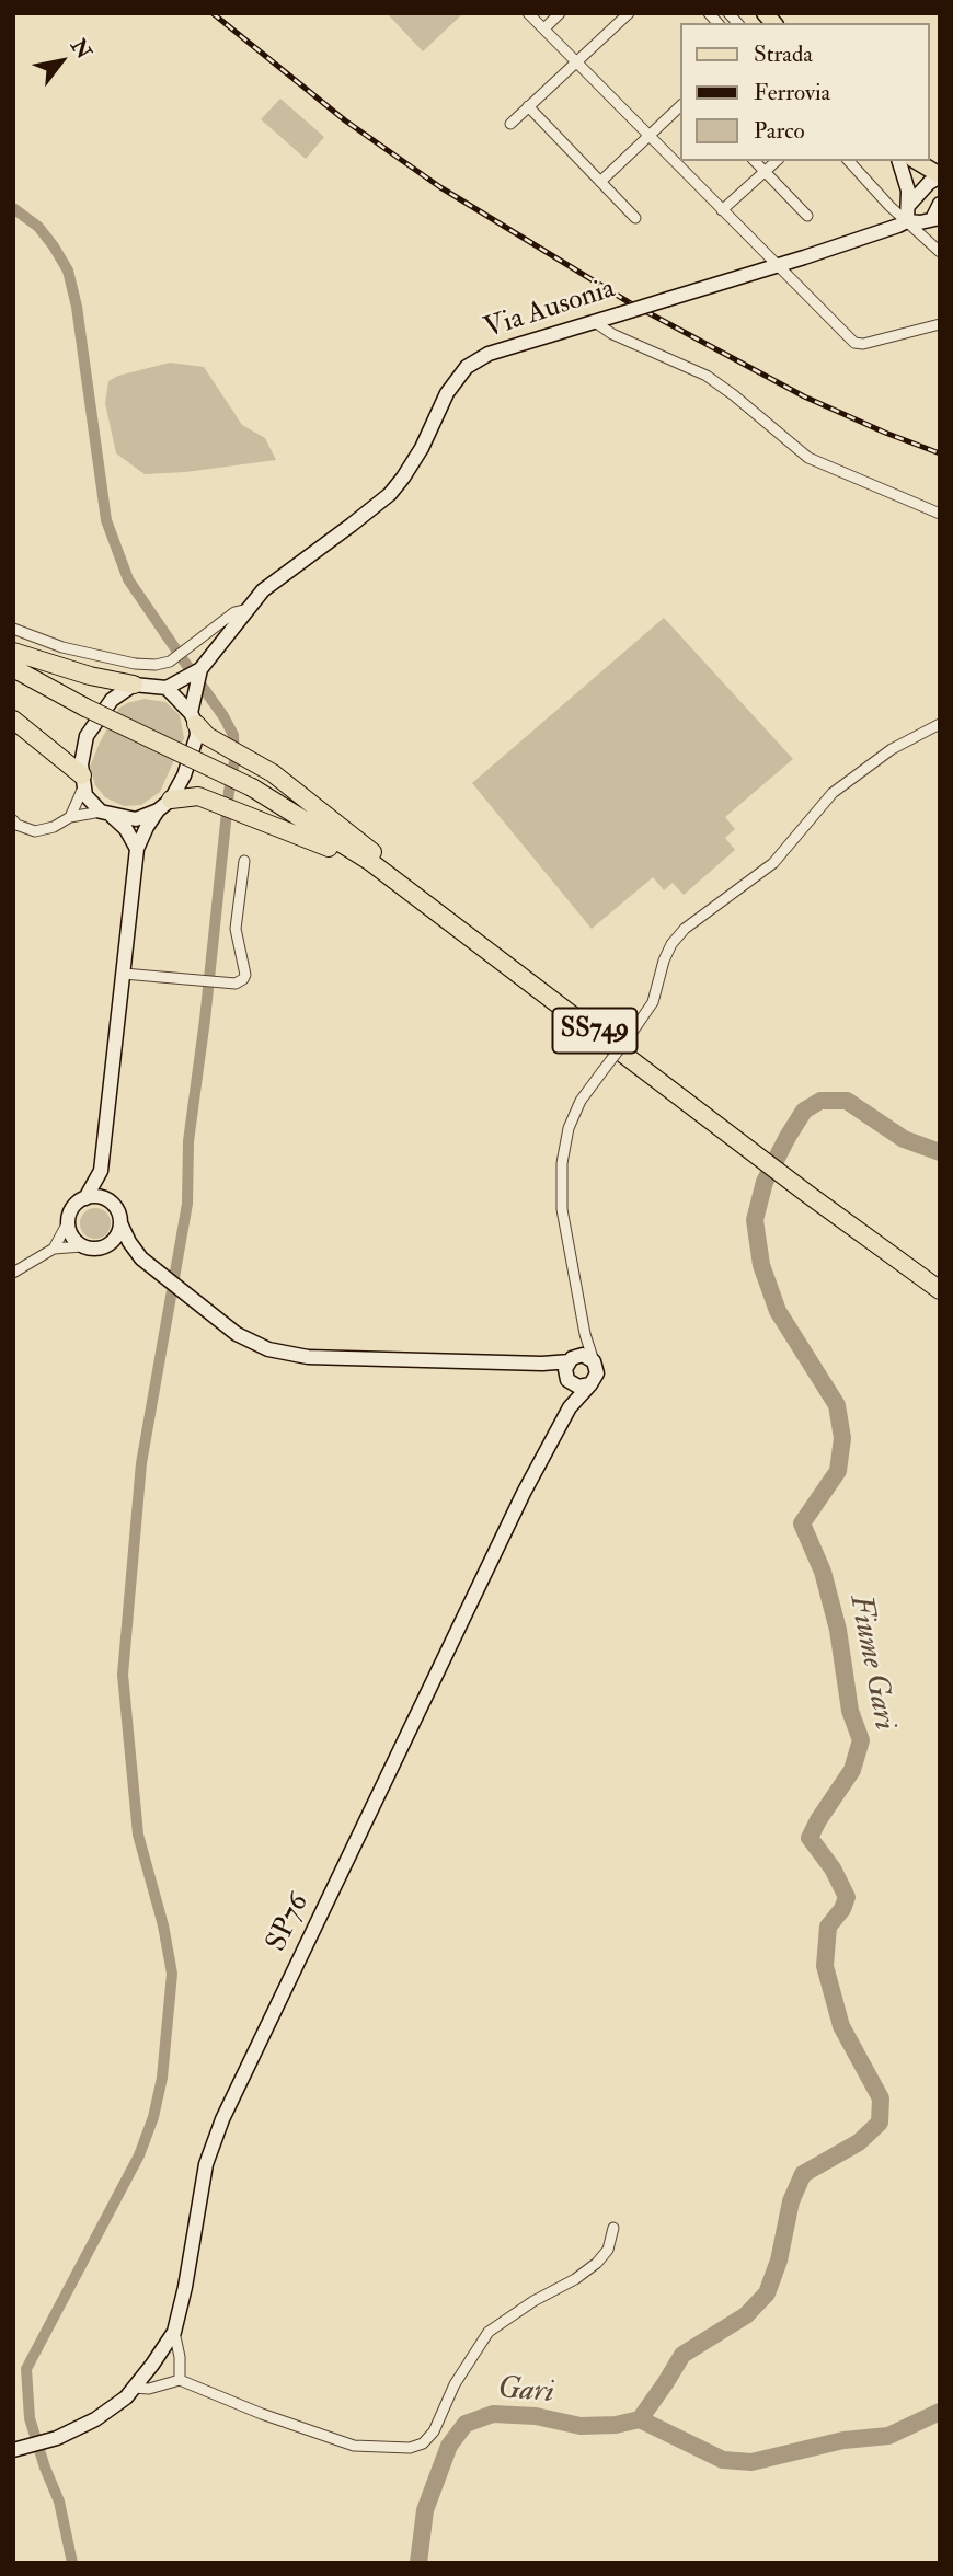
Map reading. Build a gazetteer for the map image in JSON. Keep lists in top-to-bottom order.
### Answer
{
  "streets": {
    "highway": ["SS749"],
    "street": ["Via Ausonia", "SP76"]
  },
  "water": ["Fiume Gari", "Gari"],
  "legend": ["Strada", "Ferrovia", "Parco"],
  "north": "top right"
}
